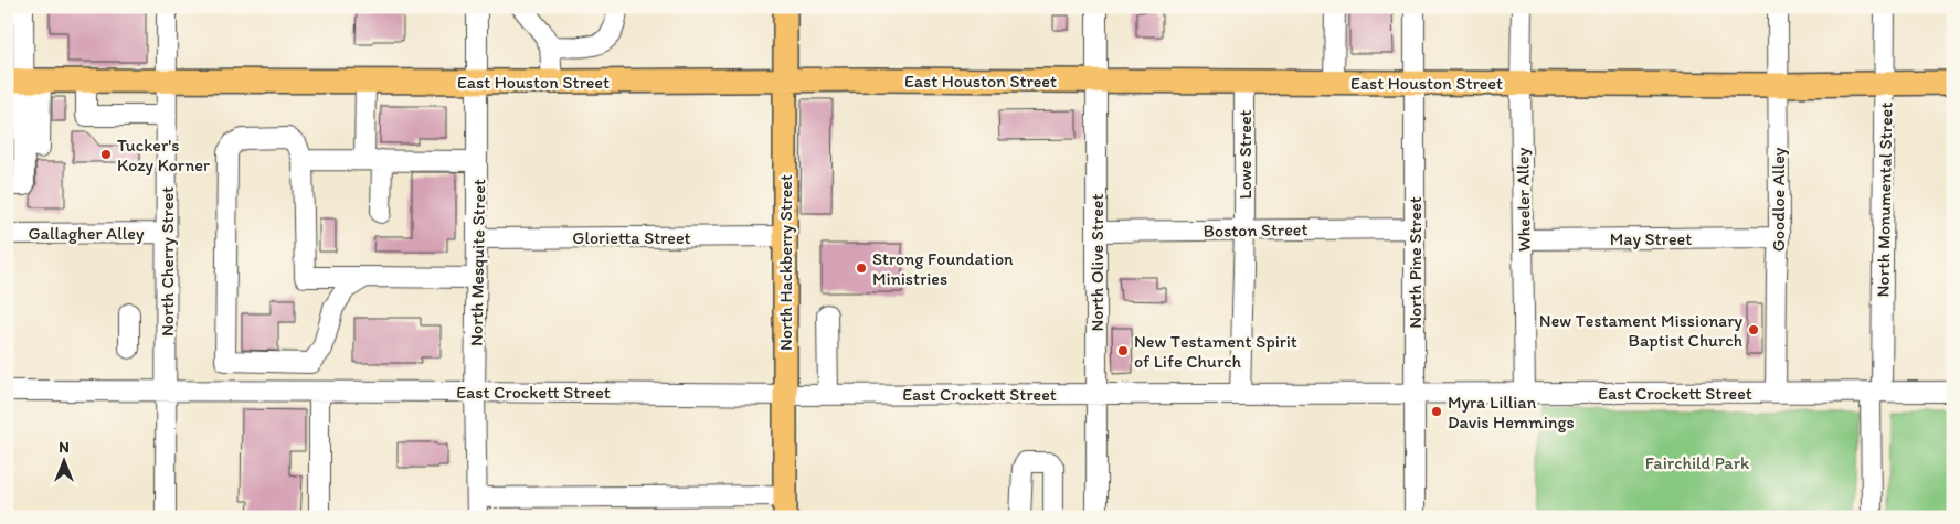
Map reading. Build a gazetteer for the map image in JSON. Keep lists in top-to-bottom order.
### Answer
{
  "streets": {
    "main road": ["East Houston Street", "North Hackberry Street"],
    "street": [
      "Lowe Street",
      "Wheeler Alley",
      "Goodloe Alley",
      "North Monumental Street",
      "Boston Street",
      "Gallagher Alley",
      "Glorietta Street",
      "May Street",
      "North Cherry Street",
      "North Mesquite Street",
      "North Olive Street",
      "North Pine Street",
      "East Crockett Street"
    ]
  },
  "crossings": [
    ["East Houston Street", "Lowe Street"],
    ["East Houston Street", "Wheeler Alley"],
    ["East Houston Street", "Goodloe Alley"],
    ["East Houston Street", "North Monumental Street"],
    ["East Houston Street", "North Cherry Street"],
    ["East Houston Street", "North Mesquite Street"],
    ["East Houston Street", "North Hackberry Street"],
    ["East Houston Street", "North Olive Street"],
    ["East Houston Street", "North Pine Street"],
    ["Lowe Street", "Boston Street"],
    ["Lowe Street", "East Crockett Street"],
    ["Wheeler Alley", "May Street"],
    ["Wheeler Alley", "East Crockett Street"],
    ["Goodloe Alley", "May Street"],
    ["Goodloe Alley", "East Crockett Street"],
    ["North Monumental Street", "East Crockett Street"],
    ["Boston Street", "North Olive Street"],
    ["Boston Street", "North Pine Street"],
    ["Gallagher Alley", "North Cherry Street"],
    ["Glorietta Street", "North Mesquite Street"],
    ["Glorietta Street", "North Hackberry Street"],
    ["North Cherry Street", "East Crockett Street"],
    ["North Mesquite Street", "East Crockett Street"],
    ["North Hackberry Street", "East Crockett Street"],
    ["North Olive Street", "East Crockett Street"],
    ["North Pine Street", "East Crockett Street"]
  ],
  "parks": ["Fairchild Park"],
  "places": [
    "Tucker's Kozy Korner",
    "Strong Foundation Ministries",
    "New Testament Missionary Baptist Church",
    "New Testament Spirit of Life Church",
    "Myra Lillian Davis Hemmings"
  ],
  "north": "top"
}
